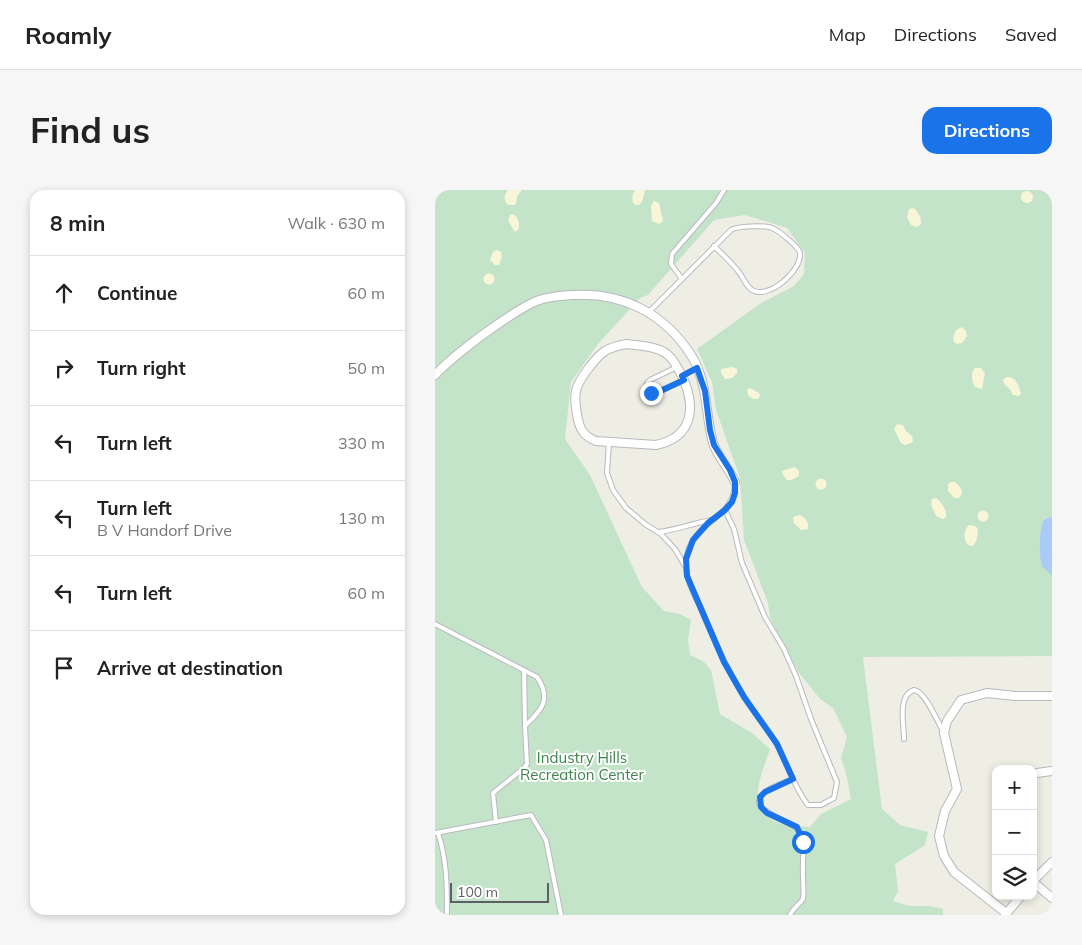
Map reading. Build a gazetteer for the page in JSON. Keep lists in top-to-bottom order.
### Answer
{
  "parks": ["Industry Hills Recreation Center"],
  "scale_bar": "100 m",
  "page": {
    "header": "Roamly",
    "nav": ["Map", "Directions", "Saved"],
    "buttons": "Directions",
    "title": "Find us",
    "heading": ["8 min", "Walk · 630 m"],
    "list": [
      ["Continue", "60 m"],
      ["Turn right", "50 m"],
      ["Turn left", "330 m"],
      ["Turn left", "B V Handorf Drive", "130 m"],
      ["Turn left", "60 m"],
      "Arrive at destination"
    ],
    "map_buttons": ["+", "−"],
    "scale": "100 m"
  }
}
